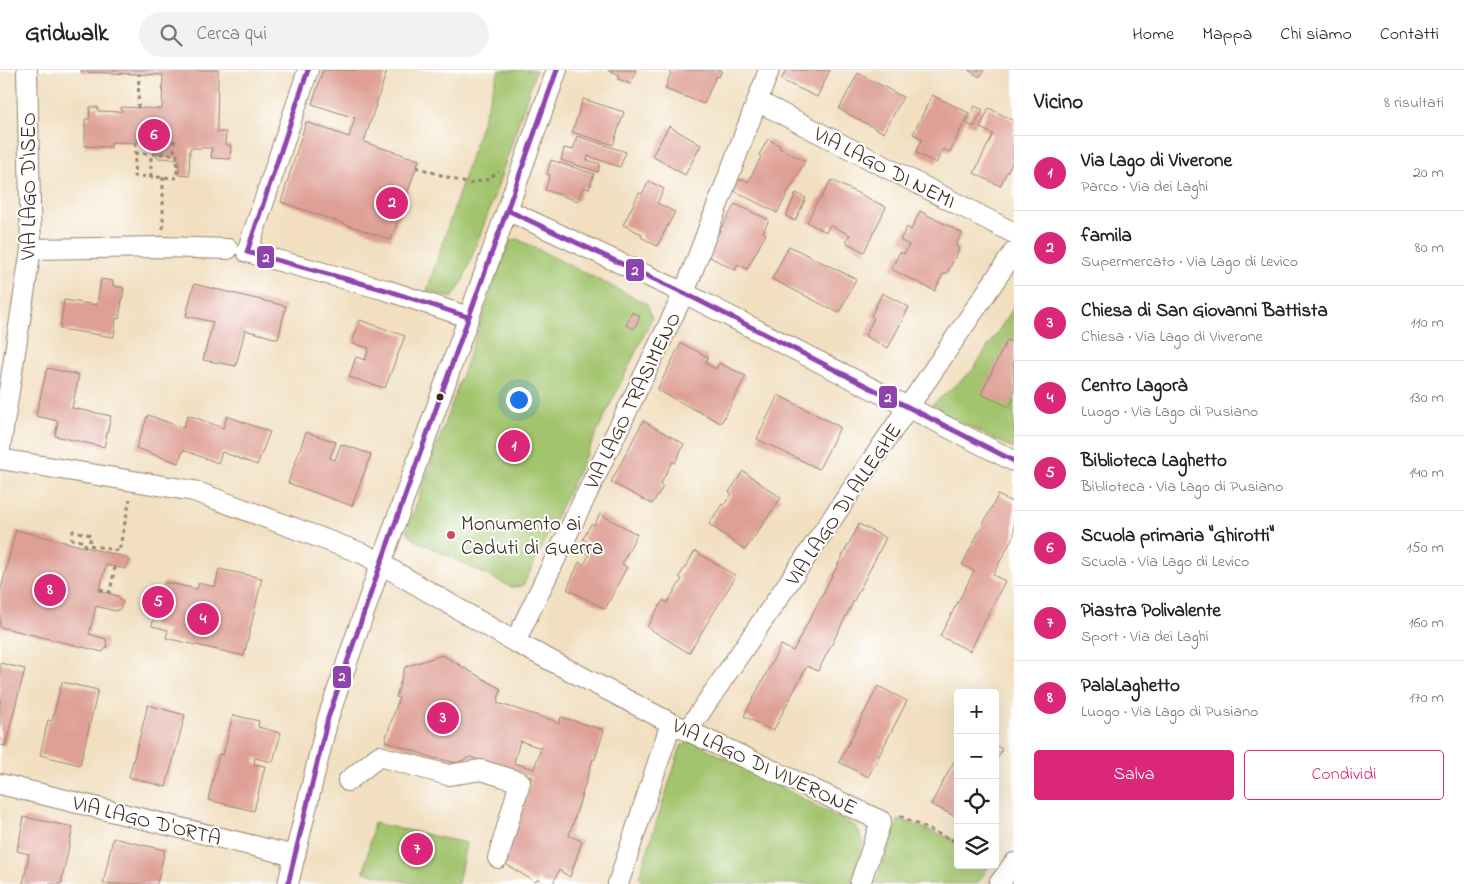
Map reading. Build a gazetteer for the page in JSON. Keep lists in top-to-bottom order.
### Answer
{
  "streets": {
    "street": [
      "VIA LAGO DI NEMI",
      "VIA LAGO D'ISEO",
      "VIA LAGO TRASIMENO",
      "VIA LAGO DI ALLEGHE",
      "VIA LAGO DI VIVERONE",
      "VIA LAGO D'ORTA"
    ]
  },
  "crossings": [
    ["VIA LAGO DI NEMI", "VIA LAGO TRASIMENO"],
    ["VIA LAGO TRASIMENO", "VIA LAGO DI VIVERONE"],
    ["VIA LAGO DI ALLEGHE", "VIA LAGO DI VIVERONE"]
  ],
  "places": ["Monumento ai Caduti di Guerra"],
  "lines": ["transit line 2"],
  "page": {
    "header": "Gridwalk",
    "search": "Cerca qui",
    "nav": [
      "Home",
      "Mappa",
      "Chi siamo",
      "Contatti"
    ],
    "heading": ["Vicino", "8 risultati"],
    "pins": [
      "6",
      "2",
      "1",
      "8",
      "5",
      "4",
      "3",
      "7"
    ],
    "list": [
      {
        "mark": "1",
        "name": "Via Lago di Viverone",
        "note": "Parco · Via dei Laghi",
        "value": "20 m"
      },
      {
        "mark": "2",
        "name": "famila",
        "note": "Supermercato · Via Lago di Levico",
        "value": "80 m"
      },
      {
        "mark": "3",
        "name": "Chiesa di San Giovanni Battista",
        "note": "Chiesa · Via Lago di Viverone",
        "value": "110 m"
      },
      {
        "mark": "4",
        "name": "Centro Lagorà",
        "note": "Luogo · Via Lago di Pusiano",
        "value": "130 m"
      },
      {
        "mark": "5",
        "name": "Biblioteca Laghetto",
        "note": "Biblioteca · Via Lago di Pusiano",
        "value": "140 m"
      },
      {
        "mark": "6",
        "name": "Scuola primaria \"Ghirotti\"",
        "note": "Scuola · Via Lago di Levico",
        "value": "150 m"
      },
      {
        "mark": "7",
        "name": "Piastra Polivalente",
        "note": "Sport · Via dei Laghi",
        "value": "160 m"
      },
      {
        "mark": "8",
        "name": "PalaLaghetto",
        "note": "Luogo · Via Lago di Pusiano",
        "value": "170 m"
      }
    ],
    "map_buttons": ["+", "−"],
    "buttons": ["Salva", "Condividi"]
  }
}
